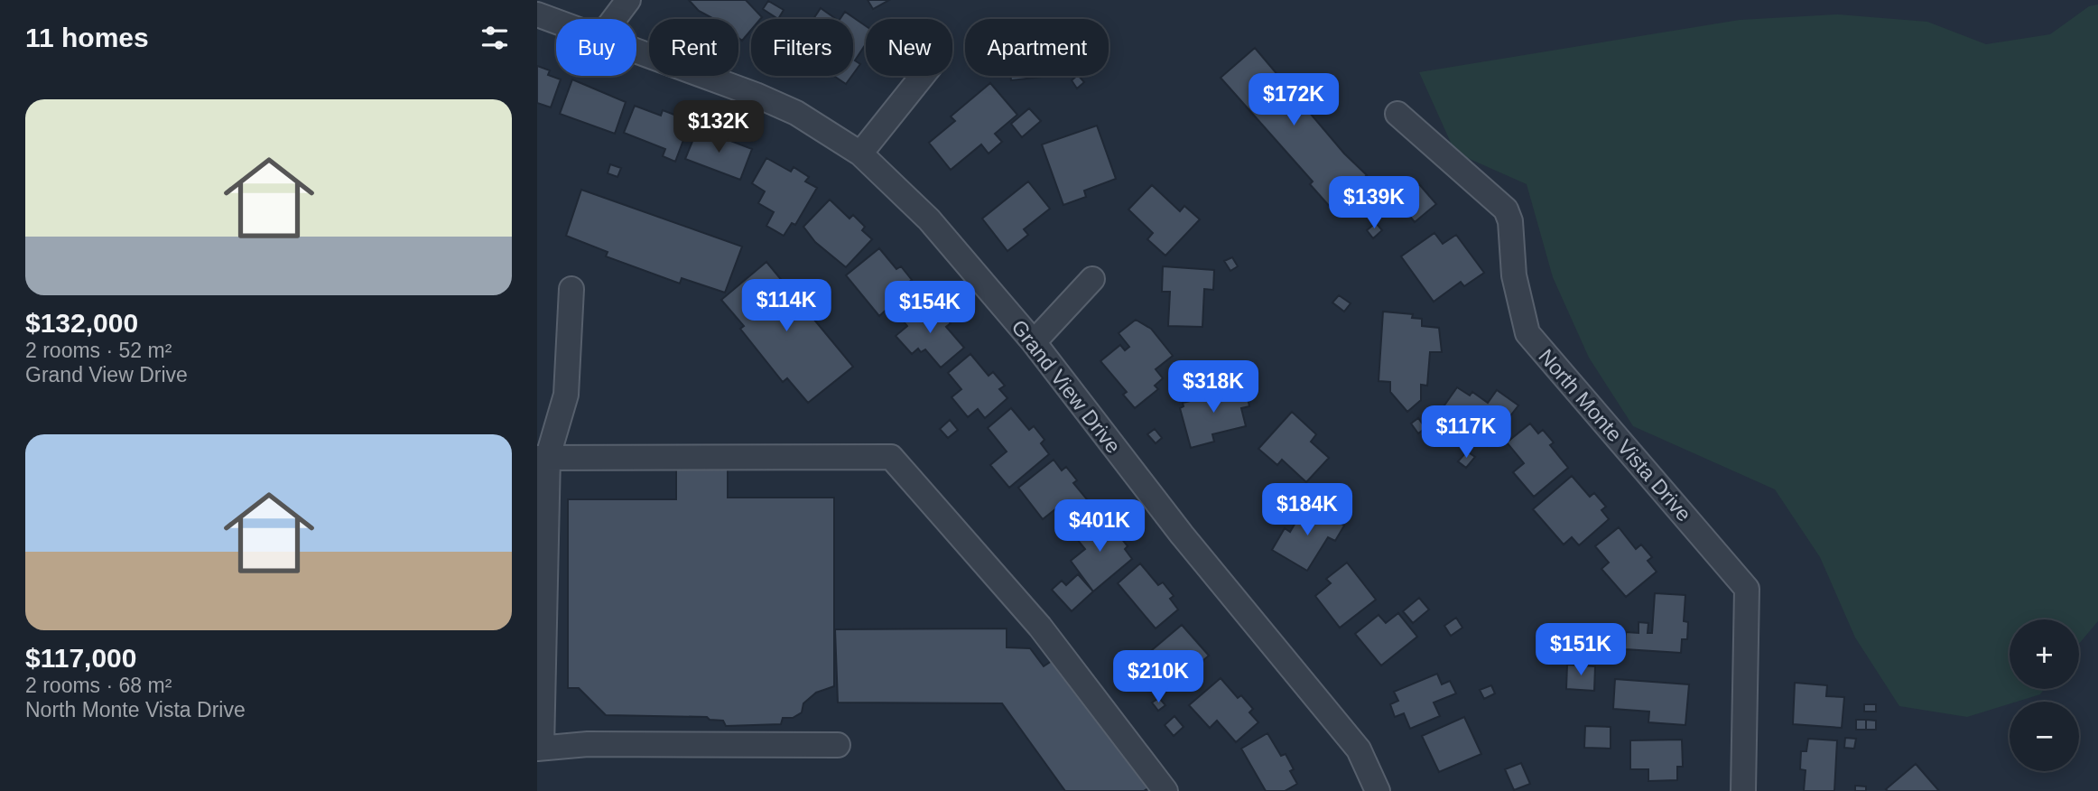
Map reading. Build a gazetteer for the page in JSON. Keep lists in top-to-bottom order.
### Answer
{
  "streets": {
    "street": ["Grand View Drive", "North Monte Vista Drive"]
  },
  "page": {
    "heading": "11 homes",
    "chip": [
      "Buy",
      "Rent",
      "Filters",
      "New",
      "Apartment"
    ],
    "price": [
      "$172K",
      "$132K",
      "$139K",
      "$114K",
      "$154K",
      "$318K",
      "$117K",
      "$184K",
      "$401K",
      "$151K",
      "$210K"
    ],
    "list": [
      {
        "name": "$132,000",
        "note": "2 rooms · 52 m² · Grand View Drive"
      },
      {
        "name": "$117,000",
        "note": "2 rooms · 68 m² · North Monte Vista Drive"
      }
    ],
    "map_buttons": ["+", "−"]
  }
}
